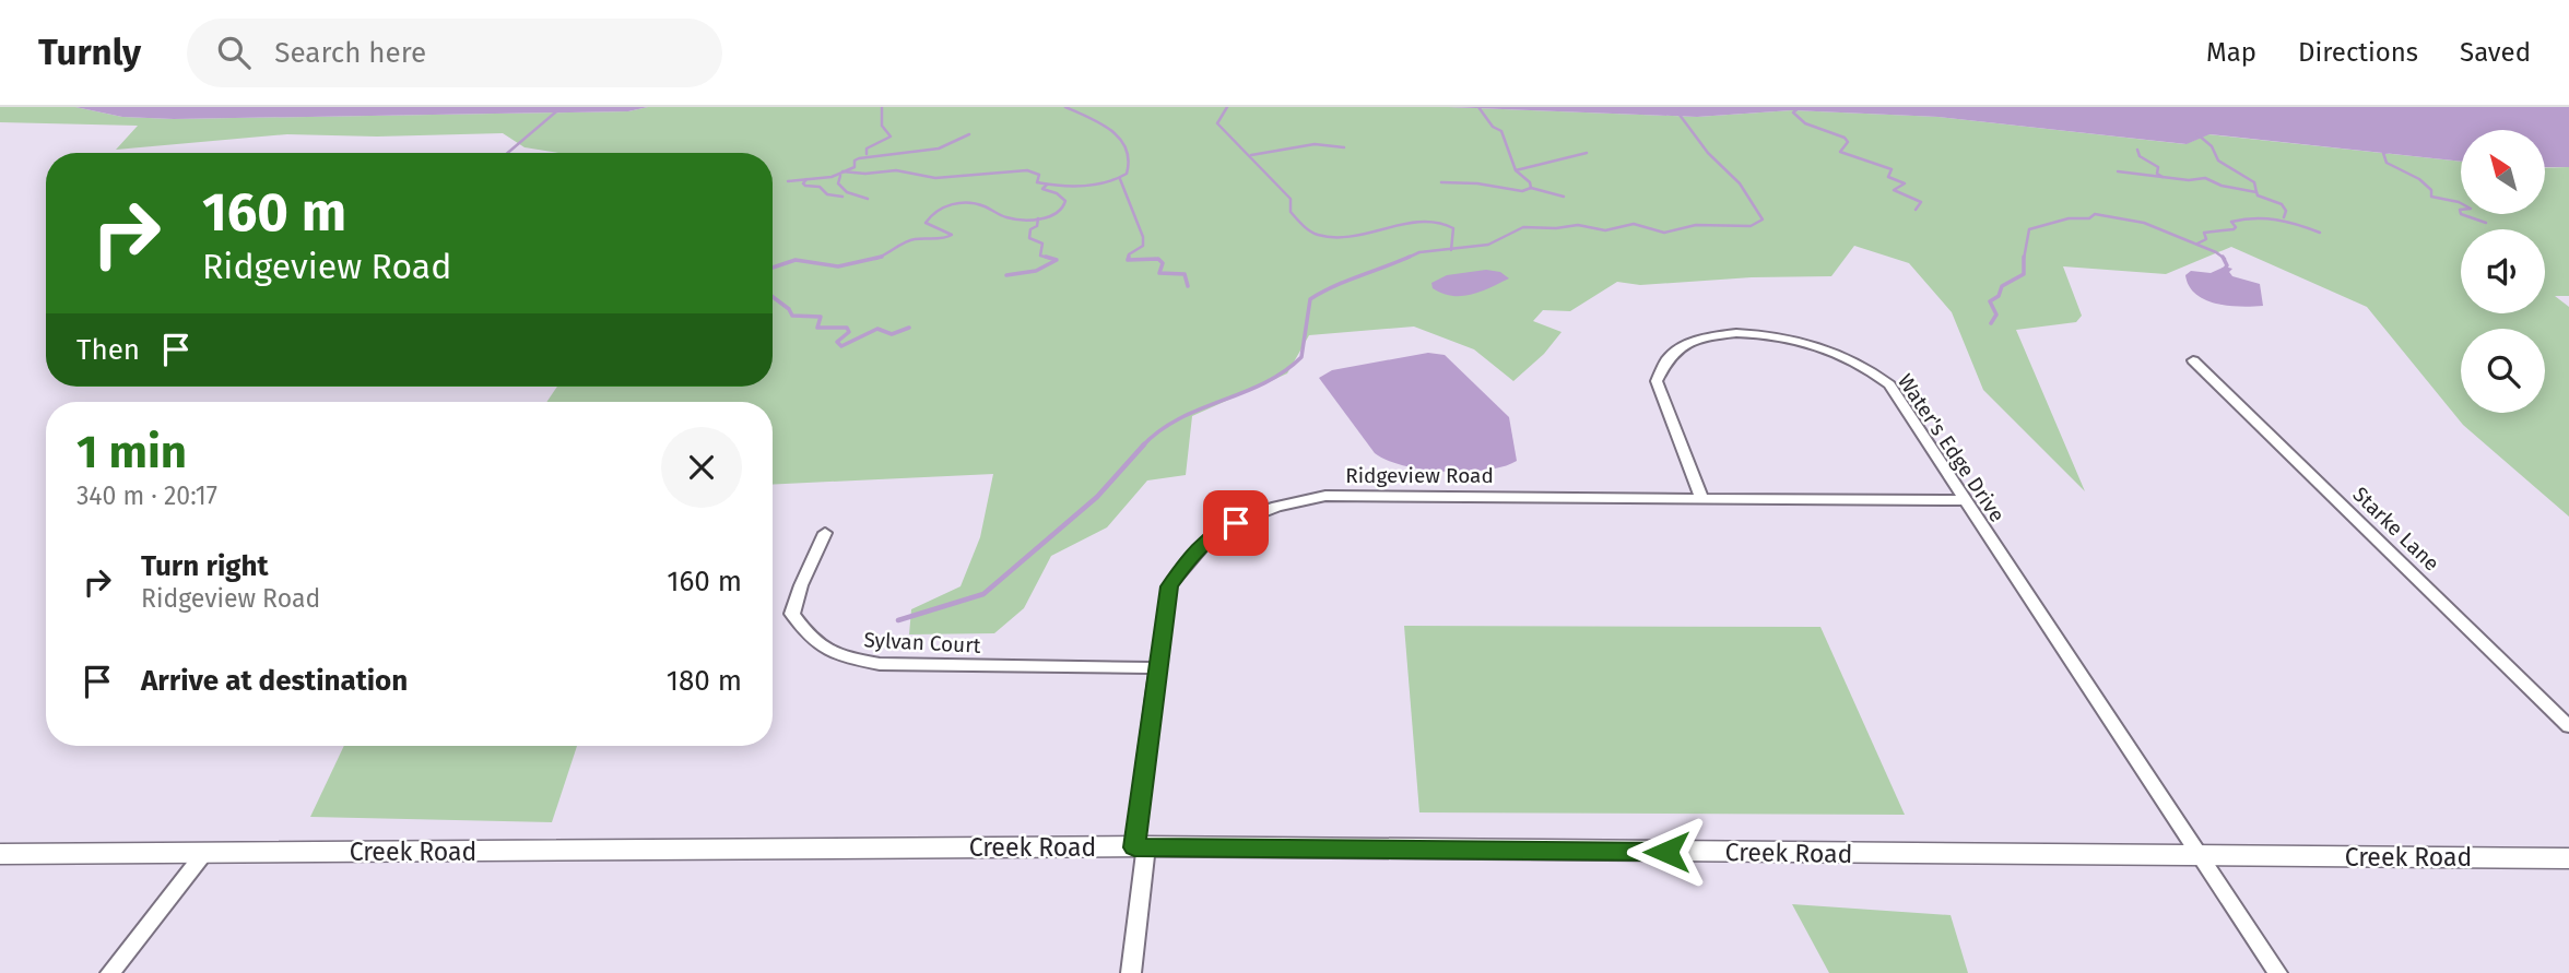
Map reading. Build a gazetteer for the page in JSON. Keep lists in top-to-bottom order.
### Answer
{
  "streets": {
    "main road": ["Creek Road"],
    "street": [
      "Water's Edge Drive",
      "Ridgeview Road",
      "Starke Lane",
      "Sylvan Court"
    ]
  },
  "crossings": [
    ["Water's Edge Drive", "Ridgeview Road"],
    ["Water's Edge Drive", "Creek Road"],
    ["Ridgeview Road", "Sylvan Court"],
    ["Ridgeview Road", "Creek Road"]
  ],
  "north": "top left",
  "page": {
    "header": "Turnly",
    "search": "Search here",
    "nav": ["Map", "Directions", "Saved"],
    "turn": ["160 m", "Ridgeview Road"],
    "then": "Then",
    "heading": ["1 min", "340 m · 20:17"],
    "list": [
      {
        "name": "Turn right",
        "note": "Ridgeview Road",
        "value": "160 m"
      },
      {
        "name": "Arrive at destination",
        "value": "180 m"
      }
    ]
  }
}
